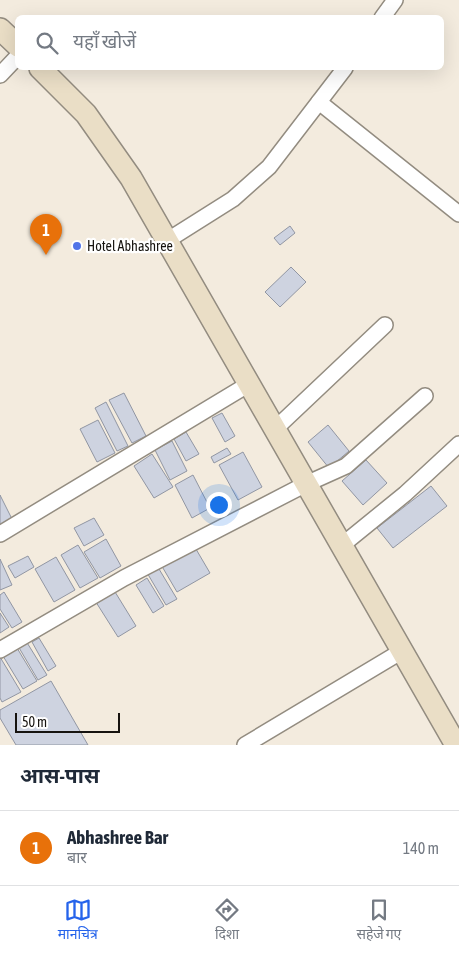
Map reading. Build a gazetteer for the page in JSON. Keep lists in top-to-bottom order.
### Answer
{
  "places": ["Hotel Abhashree"],
  "scale_bar": "50 m",
  "page": {
    "search": "यहाँ खोजें",
    "pins": "1",
    "scale": "50 m",
    "heading": "आस-पास",
    "list": [
      {
        "mark": "1",
        "name": "Abhashree Bar",
        "note": "बार",
        "value": "140 m"
      }
    ],
    "nav": ["मानचित्र", "दिशा", "सहेजे गए"]
  }
}
